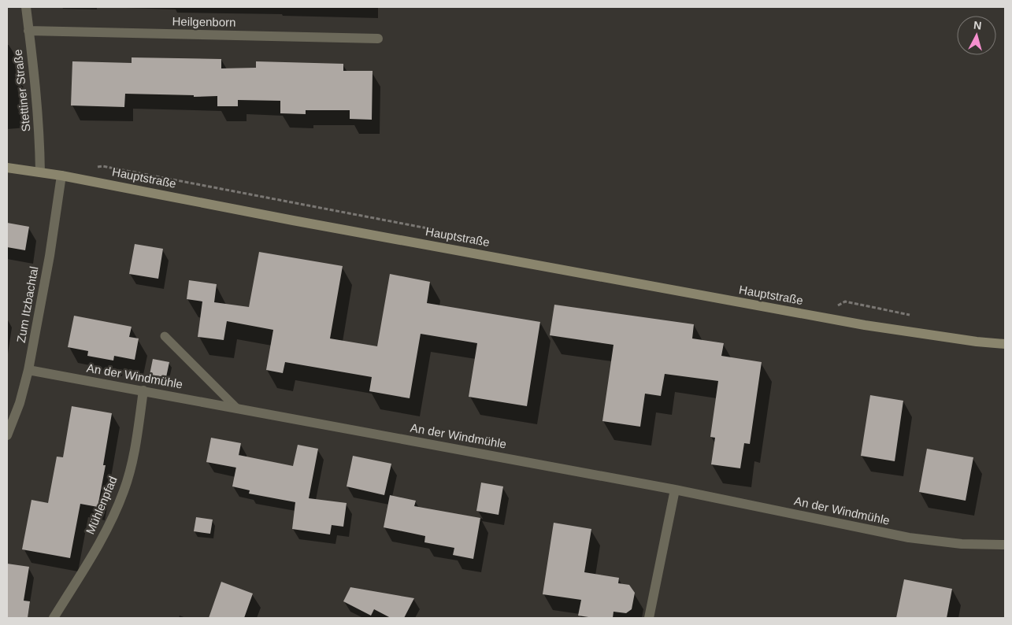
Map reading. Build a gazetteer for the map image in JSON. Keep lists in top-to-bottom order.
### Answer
{
  "streets": {
    "main road": ["Hauptstraße"],
    "street": [
      "Heilgenborn",
      "Stettiner Straße",
      "Zum Itzbachtal",
      "An der Windmühle",
      "Mühlenpfad"
    ]
  },
  "crossings": [
    ["Heilgenborn", "Stettiner Straße"],
    ["Stettiner Straße", "Hauptstraße"],
    ["Hauptstraße", "Zum Itzbachtal"],
    ["Zum Itzbachtal", "An der Windmühle"],
    ["An der Windmühle", "Mühlenpfad"]
  ],
  "north": "top"
}
